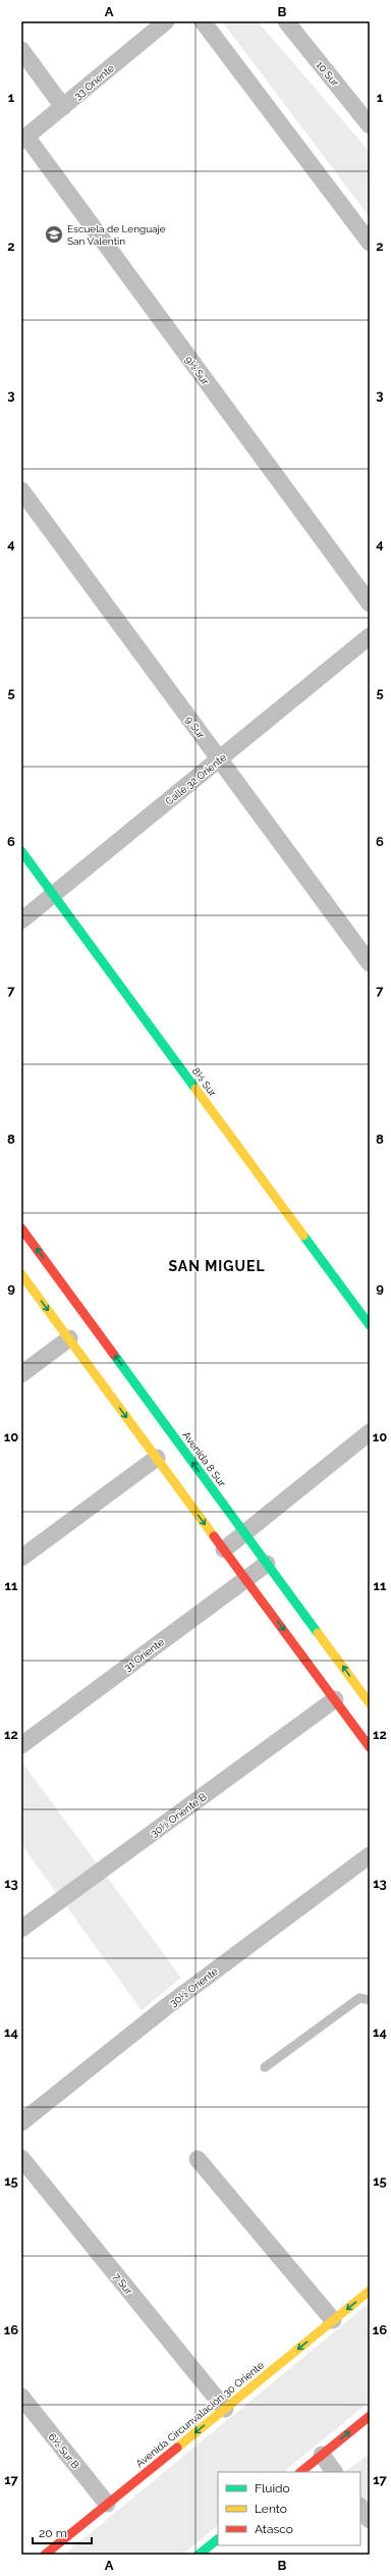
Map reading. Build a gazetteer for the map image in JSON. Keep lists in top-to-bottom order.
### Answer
{
  "streets": {
    "street": [
      "10 Sur",
      "33 Oriente",
      "9½ Sur",
      "9 Sur",
      "Calle 32 Oriente",
      "8½ Sur",
      "Avenida 8 Sur",
      "31 Oriente",
      "30½ Oriente B",
      "30½ Oriente",
      "7 Sur",
      "Avenida Circunvalación 30 Oriente",
      "6½ Sur B"
    ]
  },
  "crossings": [
    ["33 Oriente", "9½ Sur"],
    ["9 Sur", "Calle 32 Oriente"],
    ["Calle 32 Oriente", "8½ Sur"],
    ["Avenida 8 Sur", "31 Oriente"],
    ["7 Sur", "Avenida Circunvalación 30 Oriente"],
    ["Avenida Circunvalación 30 Oriente", "6½ Sur B"]
  ],
  "one_way": ["Avenida Circunvalación 30 Oriente"],
  "districts": ["SAN MIGUEL"],
  "places": {
    "school or university": ["Escuela de Lenguaje San Valentin"]
  },
  "legend": ["Fluido", "Lento", "Atasco"],
  "scale_bar": "20 m",
  "grid": {
    "columns": ["A", "B"],
    "rows": [
      "1",
      "2",
      "3",
      "4",
      "5",
      "6",
      "7",
      "8",
      "9",
      "10",
      "11",
      "12",
      "13",
      "14",
      "15",
      "16",
      "17"
    ]
  }
}
